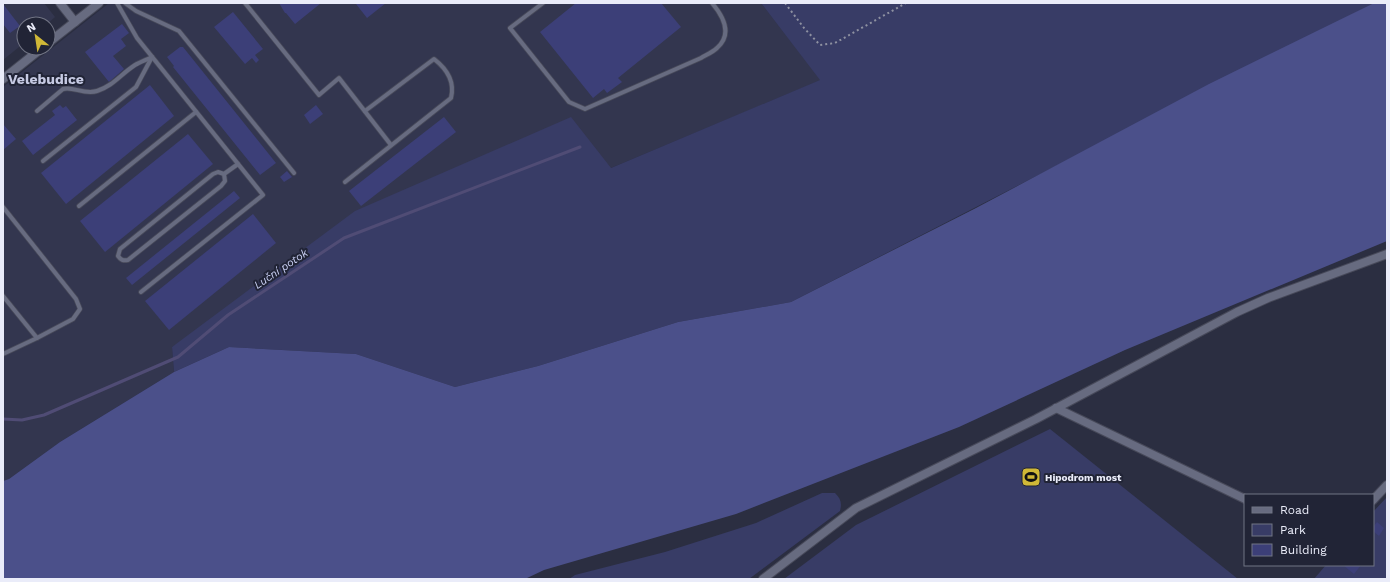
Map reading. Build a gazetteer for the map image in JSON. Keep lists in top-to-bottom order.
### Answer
{
  "districts": ["Velebudice"],
  "water": ["Luční potok"],
  "places": {
    "sports": ["Hipodrom most"]
  },
  "legend": ["Road", "Park", "Building"],
  "north": "top left"
}
